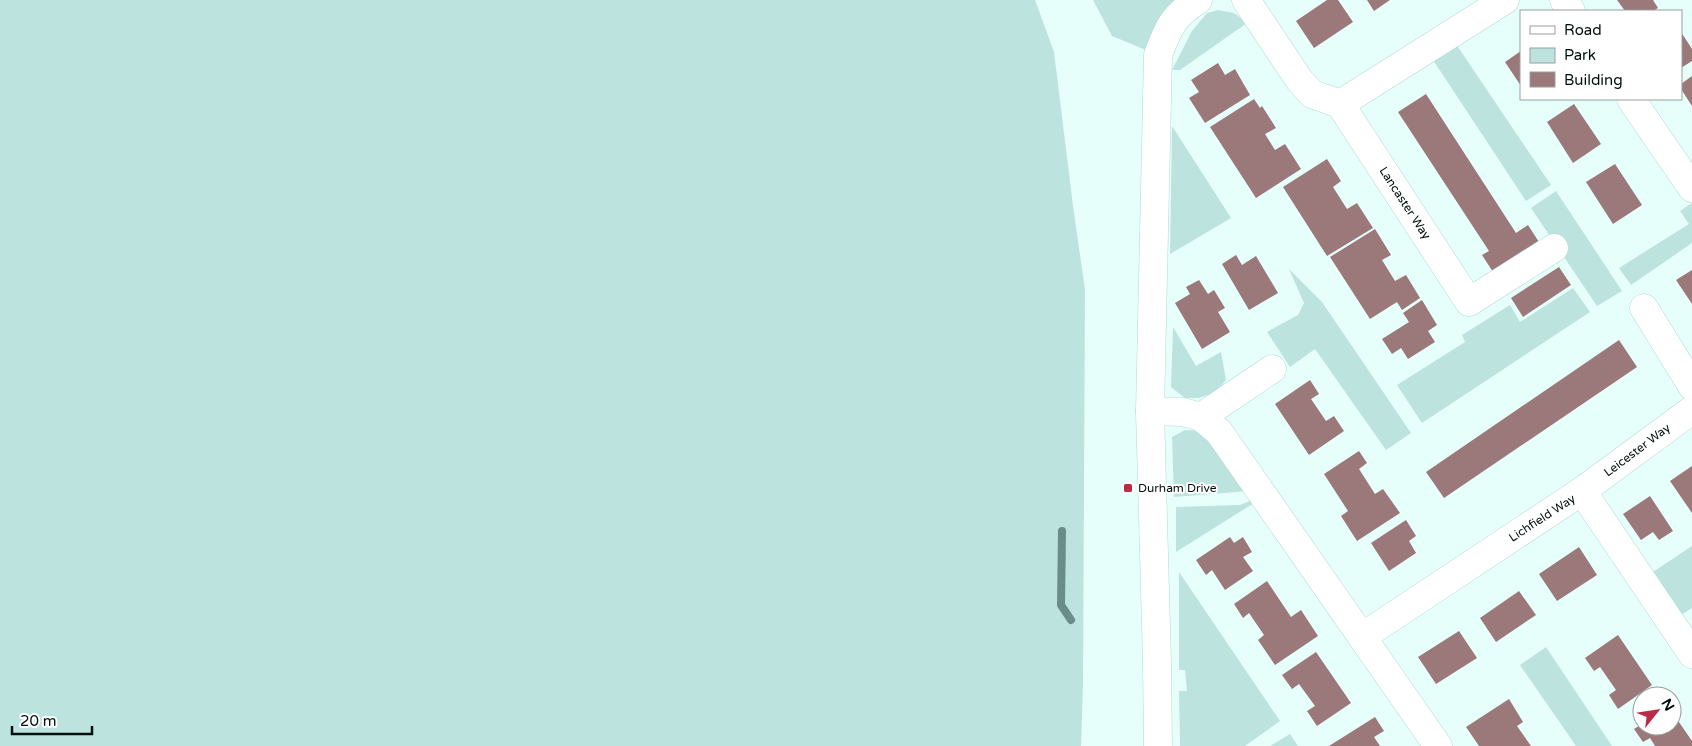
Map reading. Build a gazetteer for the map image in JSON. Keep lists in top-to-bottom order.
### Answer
{
  "streets": {
    "street": ["Lancaster Way", "Leicester Way", "Lichfield Way"]
  },
  "crossings": [
    ["Leicester Way", "Lichfield Way"]
  ],
  "places": {
    "transit": ["Durham Drive"]
  },
  "legend": ["Road", "Park", "Building"],
  "scale_bar": "20 m",
  "north": "top right"
}
